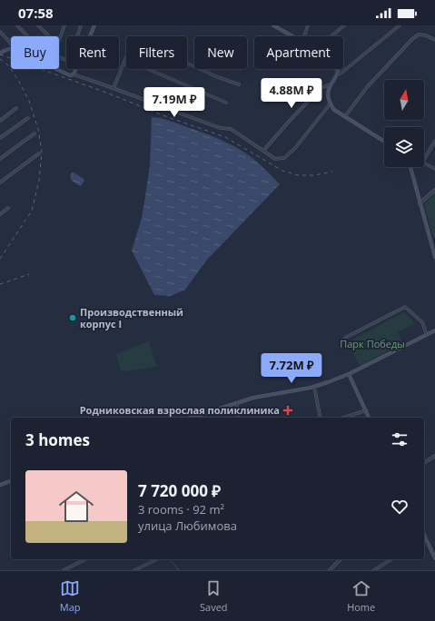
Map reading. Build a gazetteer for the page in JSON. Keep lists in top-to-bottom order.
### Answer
{
  "parks": ["Парк Победы"],
  "places": {
    "other": ["Производственный корпус I"],
    "health": ["Родниковская взрослая поликлиника"]
  },
  "north": "top",
  "page": {
    "status": "07:58",
    "chip": [
      "Buy",
      "Rent",
      "Filters",
      "New",
      "Apartment"
    ],
    "price": ["4.88M ₽", "7.19M ₽", "7.72M ₽"],
    "heading": "3 homes",
    "list": [
      {
        "name": "7 720 000 ₽",
        "note": "3 rooms · 92 m² · улица Любимова"
      }
    ],
    "tabs": ["Map", "Saved", "Home"]
  }
}
